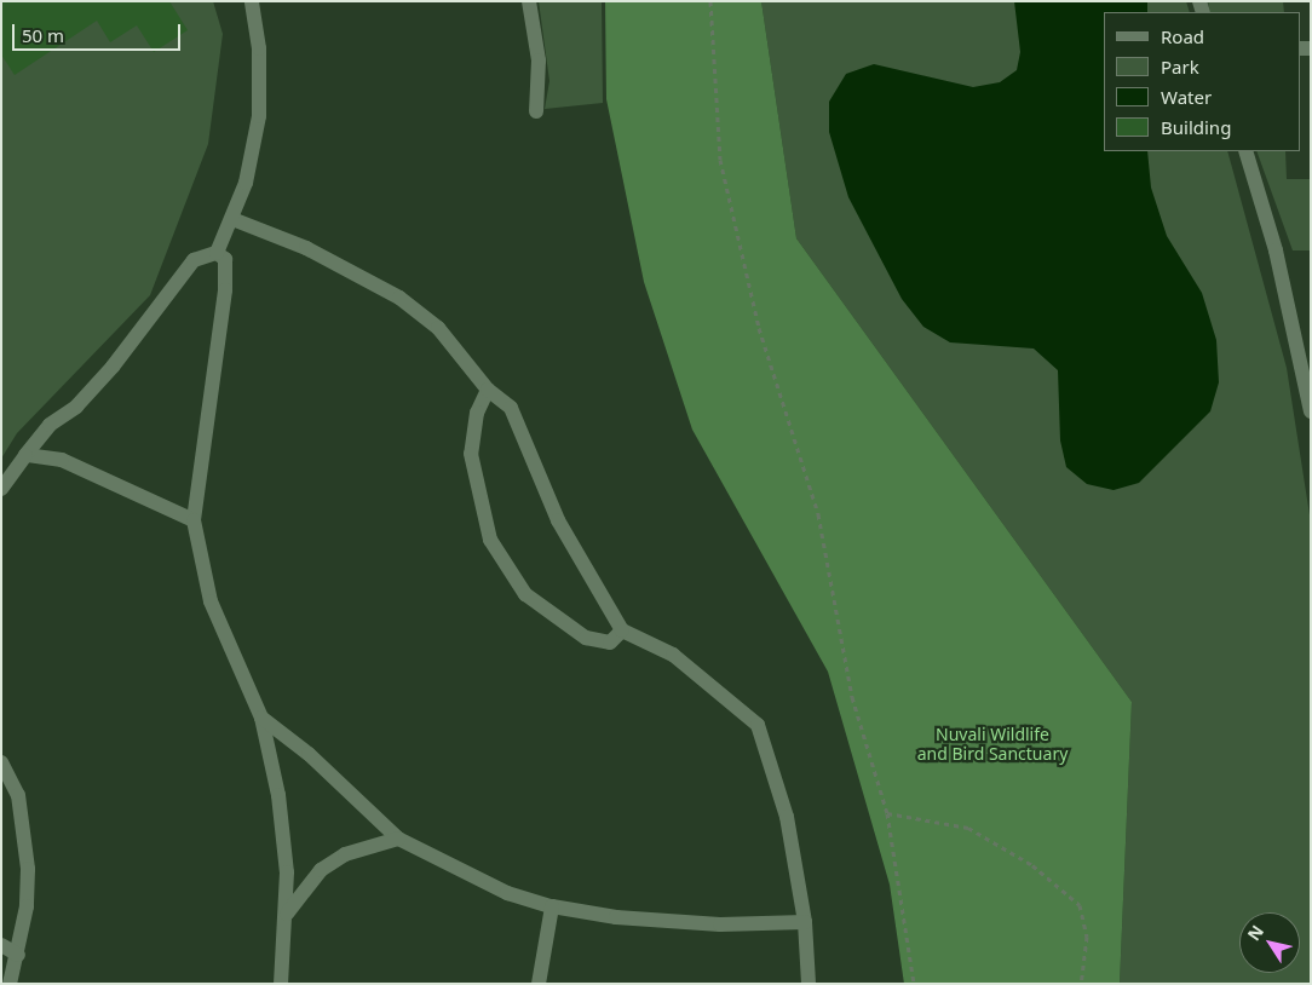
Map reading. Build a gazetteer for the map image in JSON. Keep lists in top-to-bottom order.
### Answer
{
  "parks": ["Nuvali Wildlife and Bird Sanctuary"],
  "legend": [
    "Road",
    "Park",
    "Water",
    "Building"
  ],
  "scale_bar": "50 m",
  "north": "top left"
}
